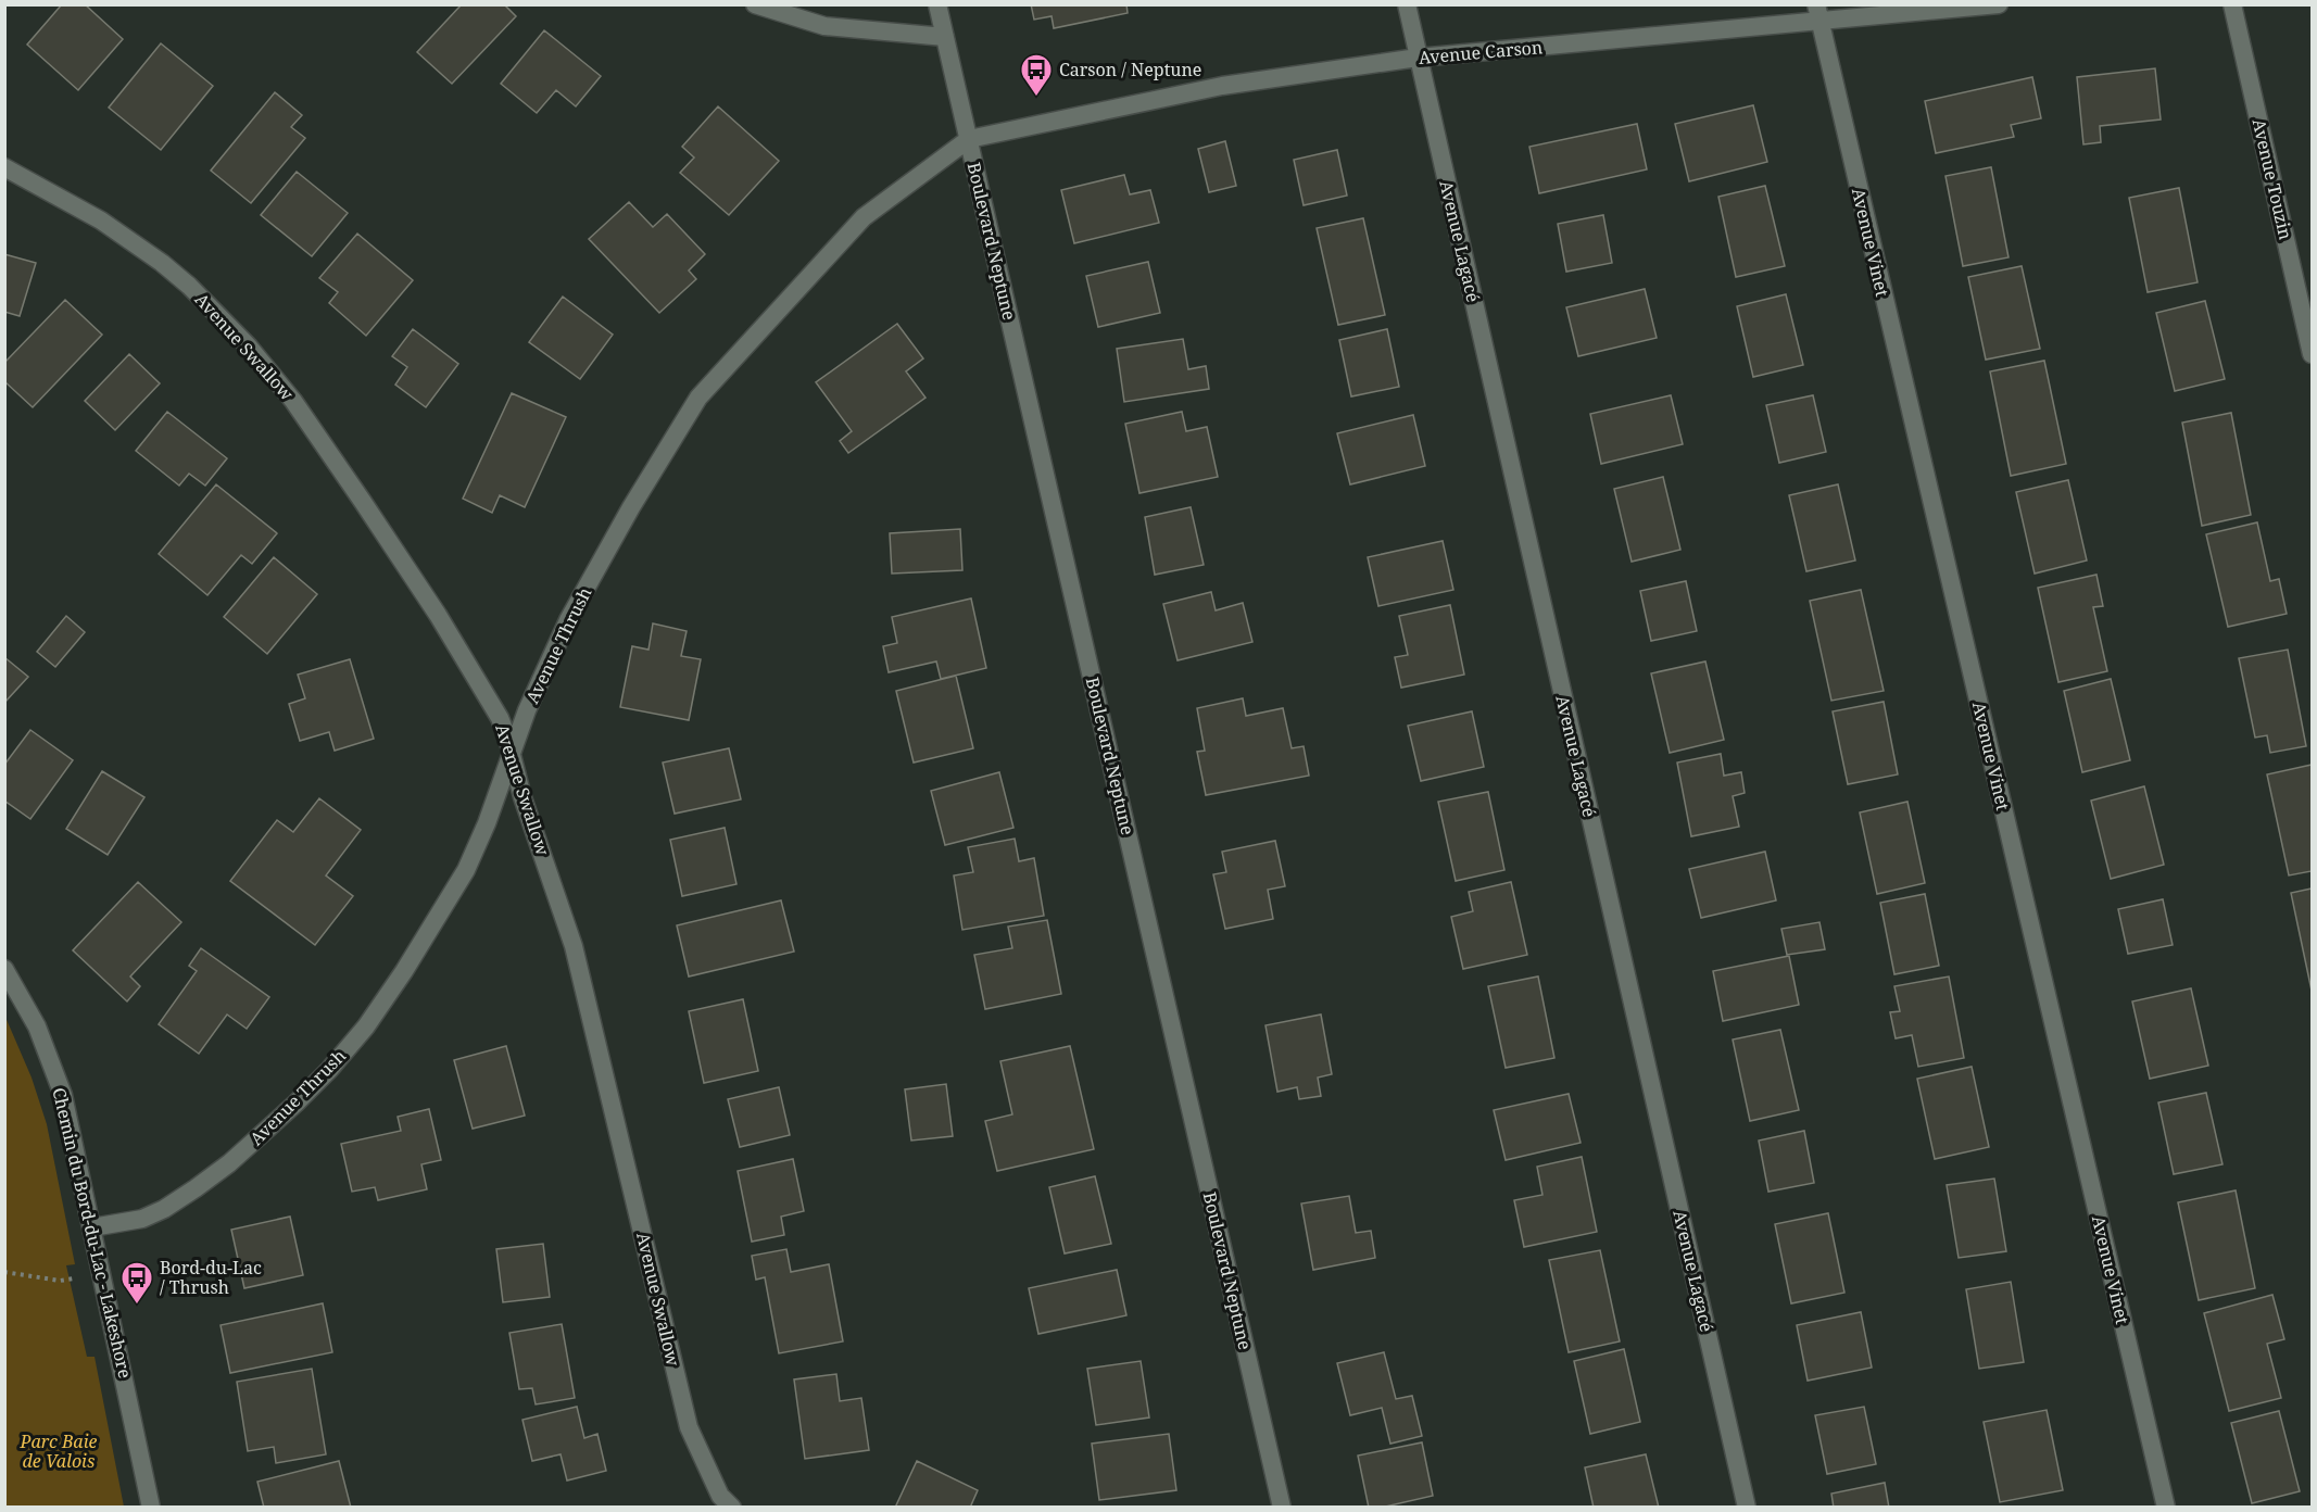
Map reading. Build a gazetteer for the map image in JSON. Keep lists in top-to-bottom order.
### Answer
{
  "streets": {
    "street": [
      "Avenue Carson",
      "Avenue Touzin",
      "Boulevard Neptune",
      "Avenue Lagacé",
      "Avenue Vinet",
      "Avenue Swallow",
      "Avenue Thrush",
      "Chemin du Bord-du-Lac - Lakeshore"
    ]
  },
  "crossings": [
    ["Avenue Carson", "Boulevard Neptune"],
    ["Avenue Carson", "Avenue Lagacé"],
    ["Avenue Carson", "Avenue Vinet"],
    ["Avenue Carson", "Avenue Thrush"],
    ["Boulevard Neptune", "Avenue Thrush"],
    ["Avenue Swallow", "Avenue Thrush"],
    ["Avenue Thrush", "Chemin du Bord-du-Lac - Lakeshore"]
  ],
  "parks": ["Parc Baie de Valois"],
  "places": {
    "bus stop": ["Carson / Neptune", "Bord-du-Lac / Thrush"]
  }
}
